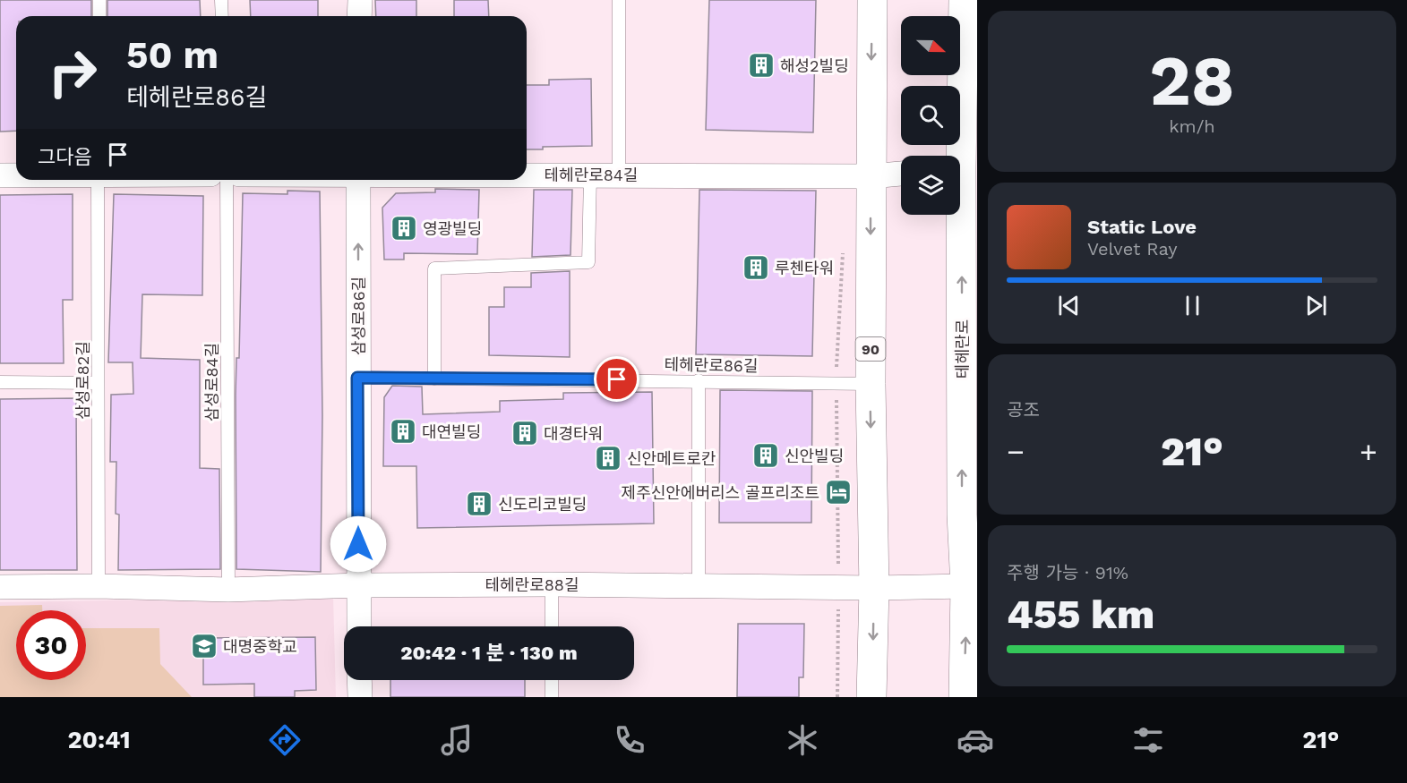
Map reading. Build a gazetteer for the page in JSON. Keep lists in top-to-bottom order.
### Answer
{
  "streets": {
    "main road": ["90", "테헤란로"],
    "street": ["테헤란로84길", "삼성로86길", "테헤란로88길"],
    "lane": ["테헤란로86길", "삼성로82길", "삼성로84길"]
  },
  "crossings": [
    ["테헤란로84길", "90"],
    ["삼성로86길", "테헤란로86길"],
    ["삼성로86길", "테헤란로88길"],
    ["90", "테헤란로86길"],
    ["90", "테헤란로88길"],
    ["테헤란로", "테헤란로88길"],
    ["삼성로82길", "테헤란로88길"],
    ["삼성로84길", "테헤란로88길"]
  ],
  "one_way": ["삼성로86길"],
  "places": {
    "building": [
      "해성2빌딩",
      "영광빌딩",
      "루첸타워",
      "대연빌딩",
      "대경타워",
      "신안빌딩",
      "신안메트로칸",
      "신도리코빌딩"
    ],
    "hotel": ["제주신안에버리스 골프리조트"],
    "school or university": ["대명중학교"]
  },
  "north": "right",
  "page": {
    "tile": [
      ["28", "km/h"],
      "공조",
      ["주행 가능 · 91%", "455 km"]
    ],
    "turn": ["50 m", "테헤란로86길"],
    "then": "그다음",
    "song": ["Static Love", "Velvet Ray"],
    "heat": ["−", "21°", "+"],
    "limit": "30",
    "trip": "20:42 · 1 분 · 130 m",
    "tabs": ["20:41", "21°"]
  }
}
